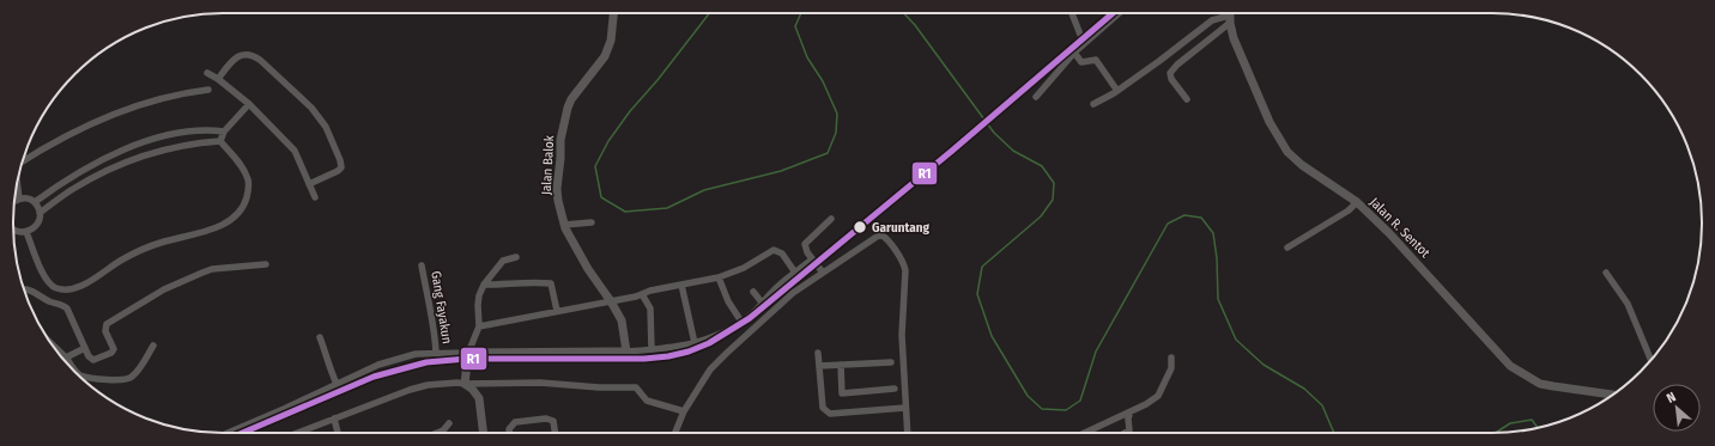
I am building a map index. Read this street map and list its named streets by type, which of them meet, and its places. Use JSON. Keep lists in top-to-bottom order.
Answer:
{
  "streets": {
    "street": ["Jalan Balok", "Jalan R. Sentot", "Gang Fayakun"]
  },
  "places": ["Garuntang"],
  "lines": ["transit line R1"],
  "north": "top left"
}
